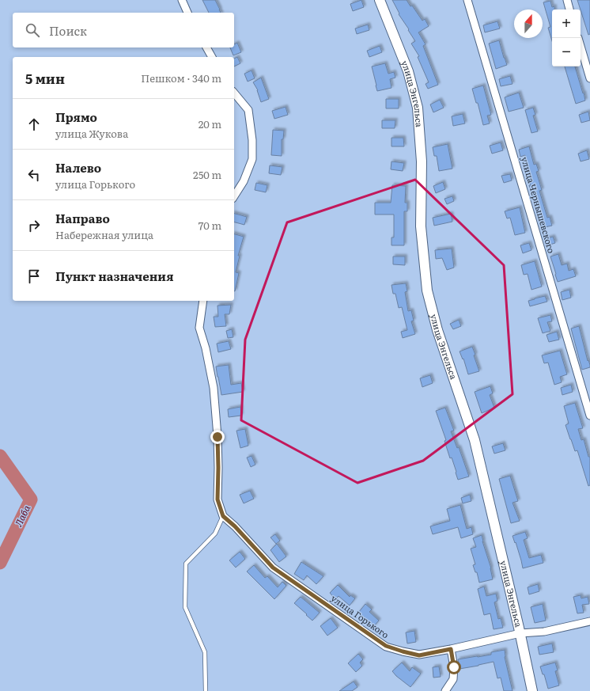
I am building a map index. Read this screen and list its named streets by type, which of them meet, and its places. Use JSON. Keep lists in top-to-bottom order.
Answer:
{
  "streets": {
    "street": ["улица Энгельса", "улица Чернышевского", "улица Горького"]
  },
  "crossings": [
    ["улица Энгельса", "улица Горького"]
  ],
  "water": ["Лаба"],
  "north": "top",
  "page": {
    "map_buttons": ["+", "−"],
    "search": "Поиск",
    "heading": ["5 мин", "Пешком · 340 m"],
    "list": [
      ["Прямо", "улица Жукова", "20 m"],
      ["Налево", "улица Горького", "250 m"],
      ["Направо", "Набережная улица", "70 m"],
      "Пункт назначения"
    ]
  }
}
